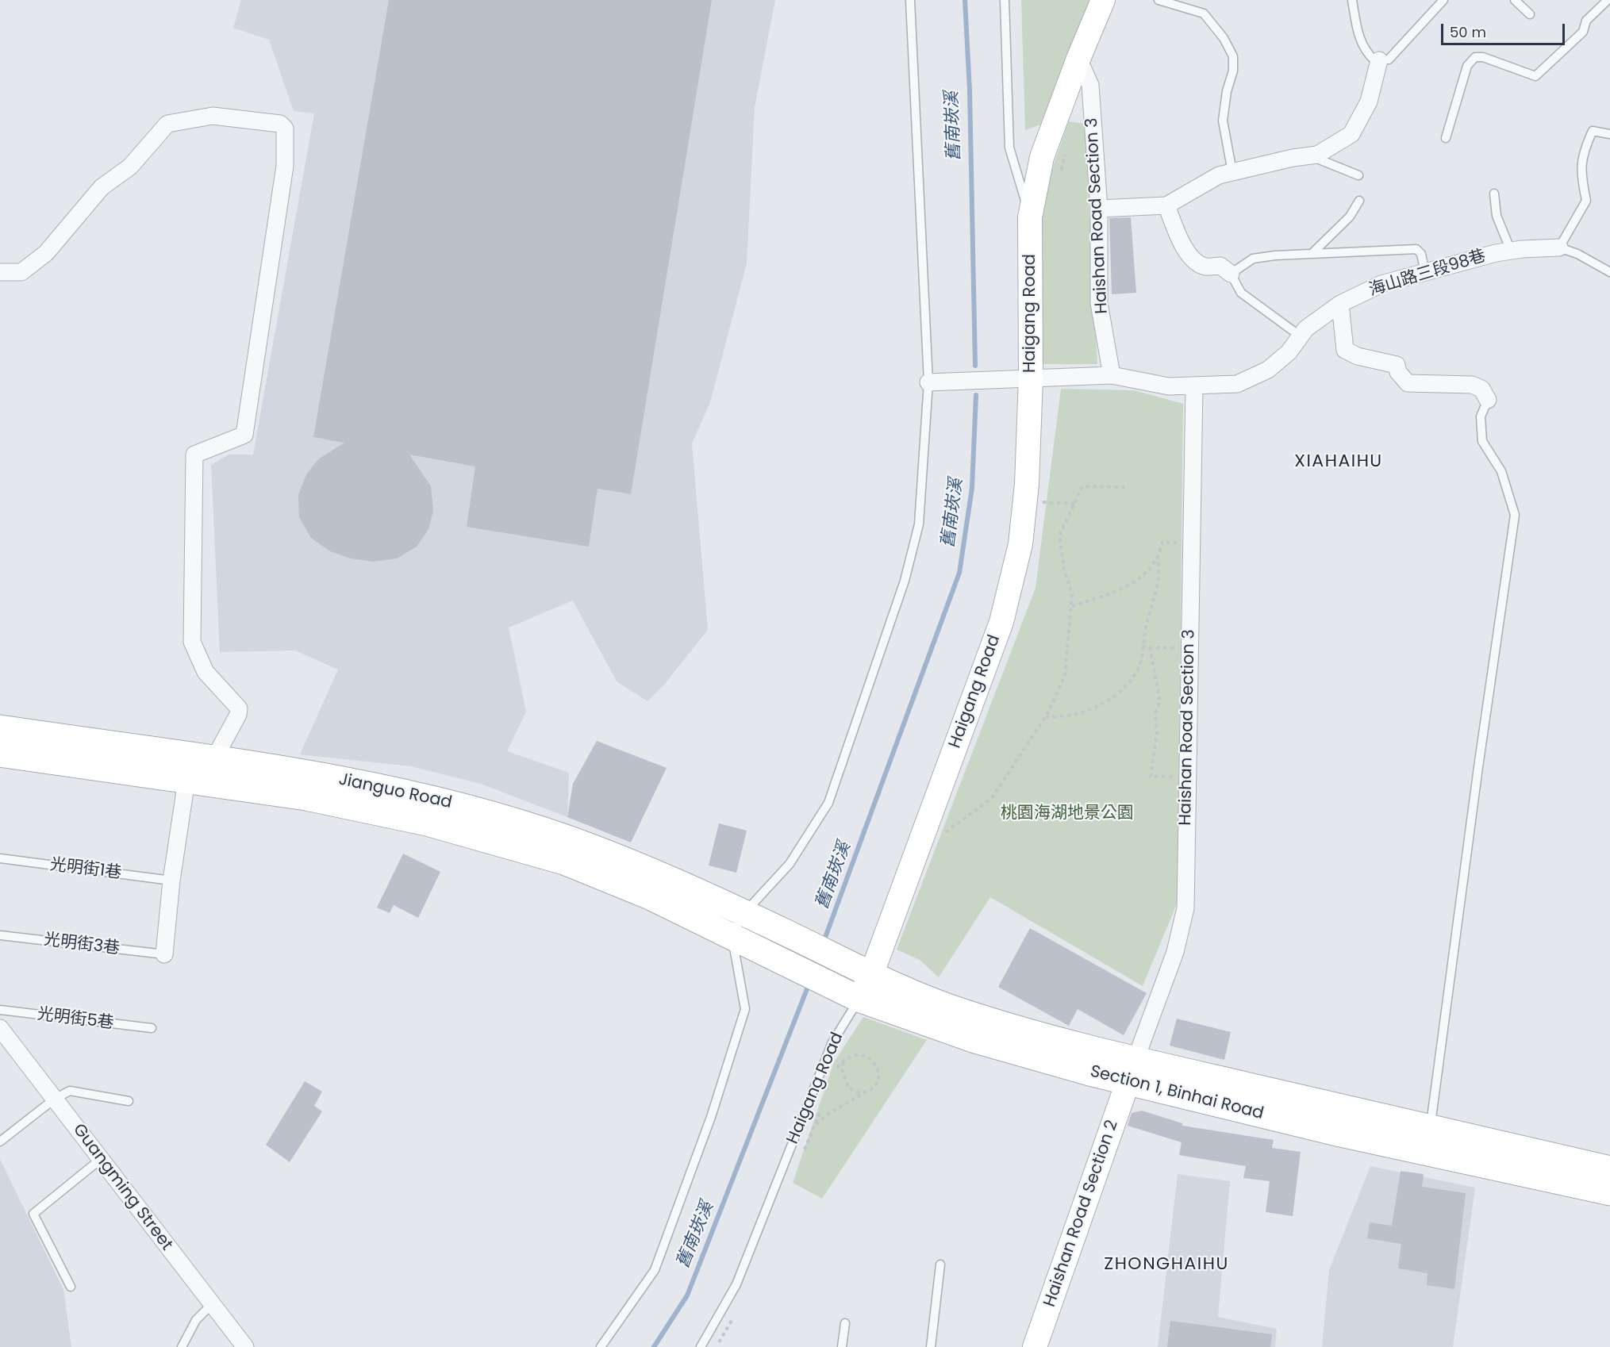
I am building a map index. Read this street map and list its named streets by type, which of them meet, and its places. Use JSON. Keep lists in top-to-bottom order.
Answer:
{
  "streets": {
    "main road": ["Jianguo Road", "Section 1, Binhai Road"],
    "street": [
      "Haishan Road Section 3",
      "海山路三段98巷",
      "Haigang Road",
      "Guangming Street",
      "Haishan Road Section 2"
    ],
    "lane": ["光明街1巷", "光明街3巷", "光明街5巷"]
  },
  "crossings": [
    ["Haishan Road Section 3", "海山路三段98巷"],
    ["Haishan Road Section 3", "Haigang Road"],
    ["Haishan Road Section 3", "Section 1, Binhai Road"],
    ["Haishan Road Section 3", "Haishan Road Section 2"],
    ["海山路三段98巷", "Haigang Road"],
    ["Haigang Road", "Section 1, Binhai Road"],
    ["Jianguo Road", "Section 1, Binhai Road"],
    ["Section 1, Binhai Road", "Haishan Road Section 2"]
  ],
  "districts": ["XIAHAIHU", "ZHONGHAIHU"],
  "water": ["舊南崁溪"],
  "parks": ["桃園海湖地景公園"],
  "scale_bar": "50 m"
}
